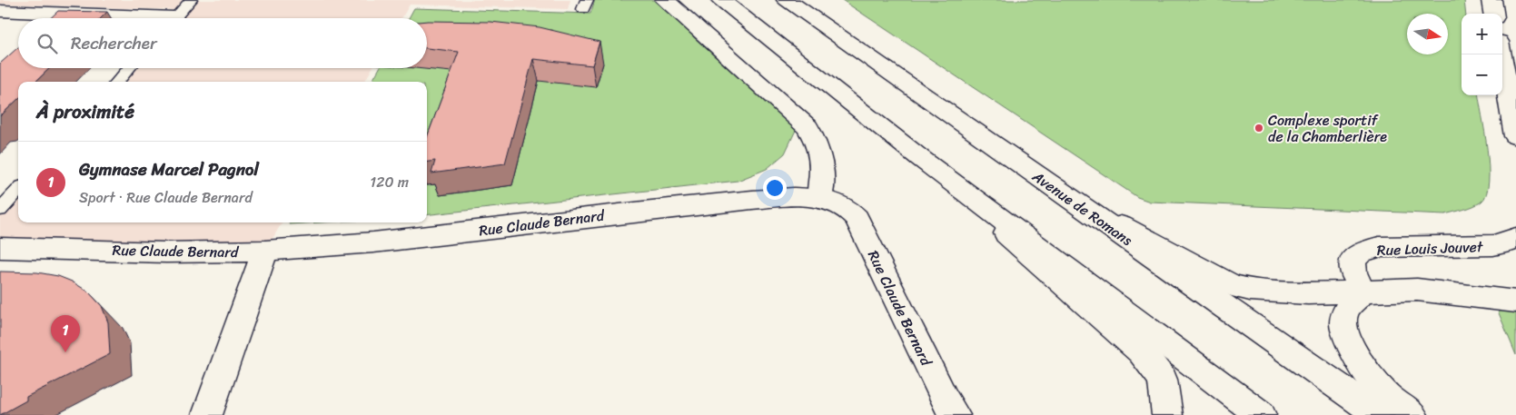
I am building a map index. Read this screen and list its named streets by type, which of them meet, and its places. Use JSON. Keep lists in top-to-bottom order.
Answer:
{
  "streets": {
    "street": ["Avenue de Romans", "Rue Claude Bernard", "Rue Louis Jouvet"]
  },
  "places": ["Complexe sportif de la Chamberlière"],
  "north": "right",
  "page": {
    "map_buttons": ["+", "−"],
    "search": "Rechercher",
    "heading": "À proximité",
    "list": [
      {
        "mark": "1",
        "name": "Gymnase Marcel Pagnol",
        "note": "Sport · Rue Claude Bernard",
        "value": "120 m"
      }
    ],
    "pins": "1"
  }
}
